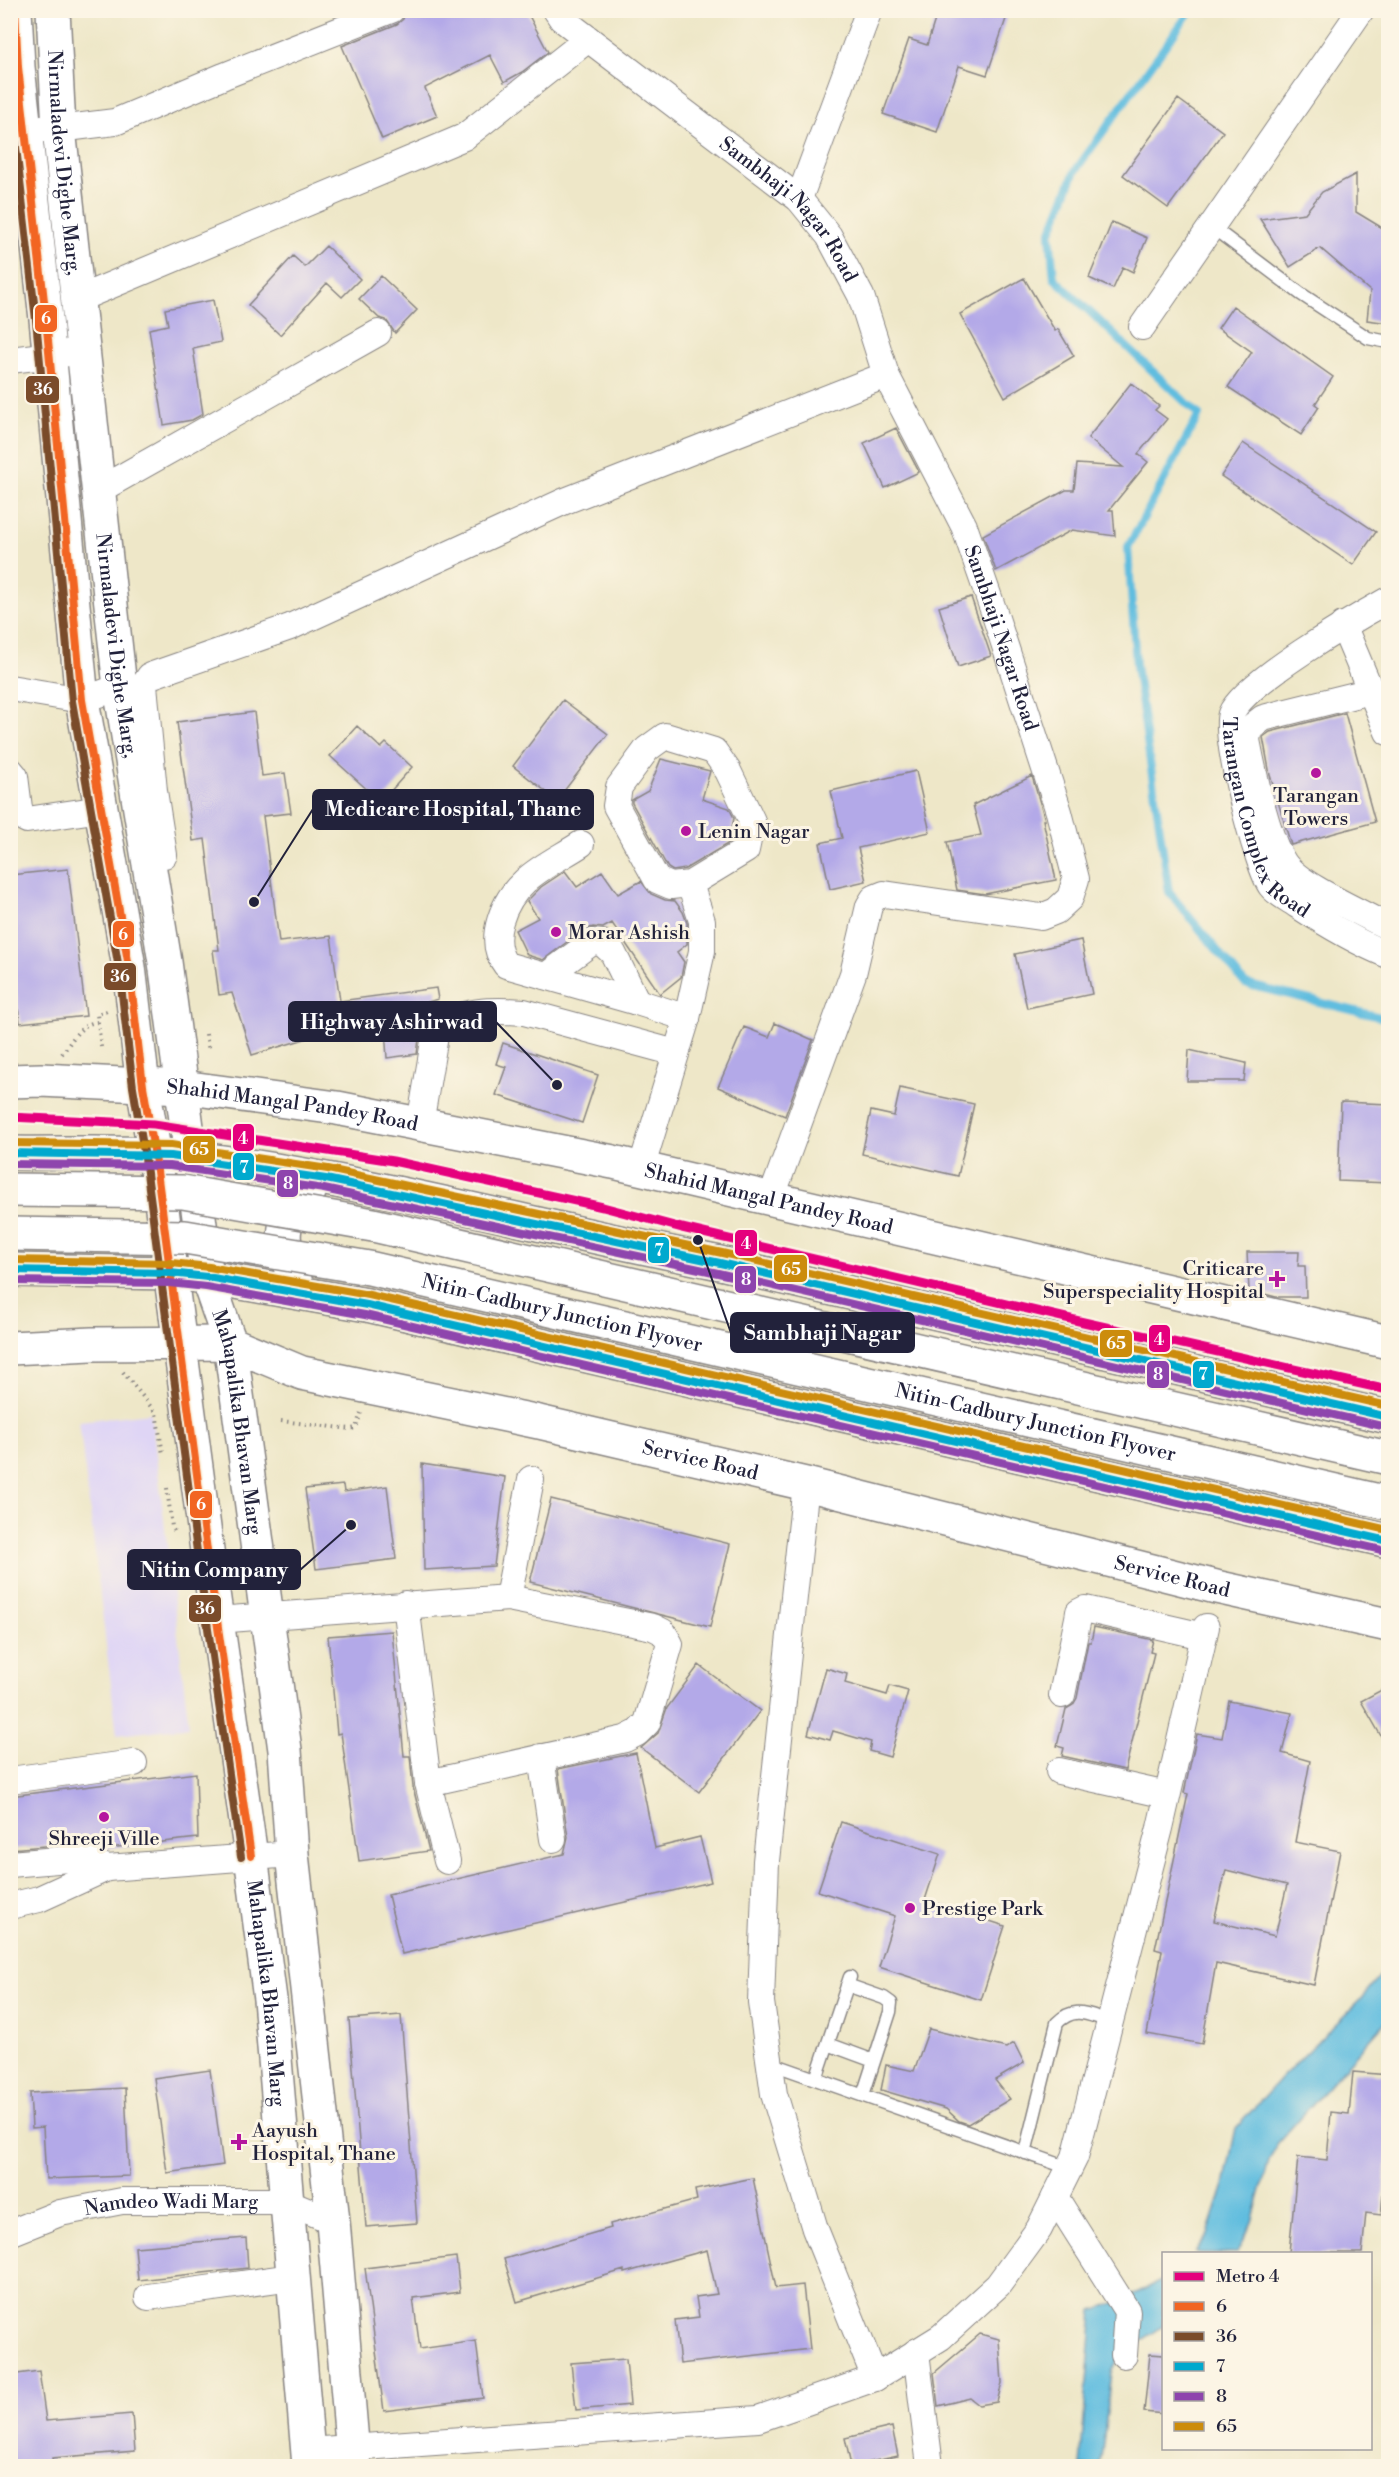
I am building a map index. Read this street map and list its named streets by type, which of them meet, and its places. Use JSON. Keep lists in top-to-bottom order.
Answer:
{
  "streets": {
    "main road": [
      "Nirmaladevi Dighe Marg,",
      "Shahid Mangal Pandey Road",
      "Nitin-Cadbury Junction Flyover",
      "Mahapalika Bhavan Marg",
      "Service Road"
    ],
    "street": ["Sambhaji Nagar Road", "Tarangan Complex Road", "Namdeo Wadi Marg"]
  },
  "crossings": [
    ["Nirmaladevi Dighe Marg,", "Shahid Mangal Pandey Road"],
    ["Nirmaladevi Dighe Marg,", "Mahapalika Bhavan Marg"],
    ["Sambhaji Nagar Road", "Shahid Mangal Pandey Road"],
    ["Mahapalika Bhavan Marg", "Service Road"],
    ["Mahapalika Bhavan Marg", "Namdeo Wadi Marg"]
  ],
  "places": {
    "other": [
      "Tarangan Towers",
      "Lenin Nagar",
      "Medicare Hospital, Thane",
      "Morar Ashish",
      "Highway Ashirwad",
      "Sambhaji Nagar",
      "Nitin Company",
      "Shreeji Ville",
      "Prestige Park"
    ],
    "health": ["Criticare Superspeciality Hospital", "Aayush Hospital, Thane"]
  },
  "lines": [
    "transit line 6",
    "transit line 36",
    "metro line 4",
    "transit line 65",
    "transit line 7",
    "transit line 8"
  ],
  "legend": [
    "Metro 4",
    "6",
    "36",
    "7",
    "8",
    "65"
  ]
}
